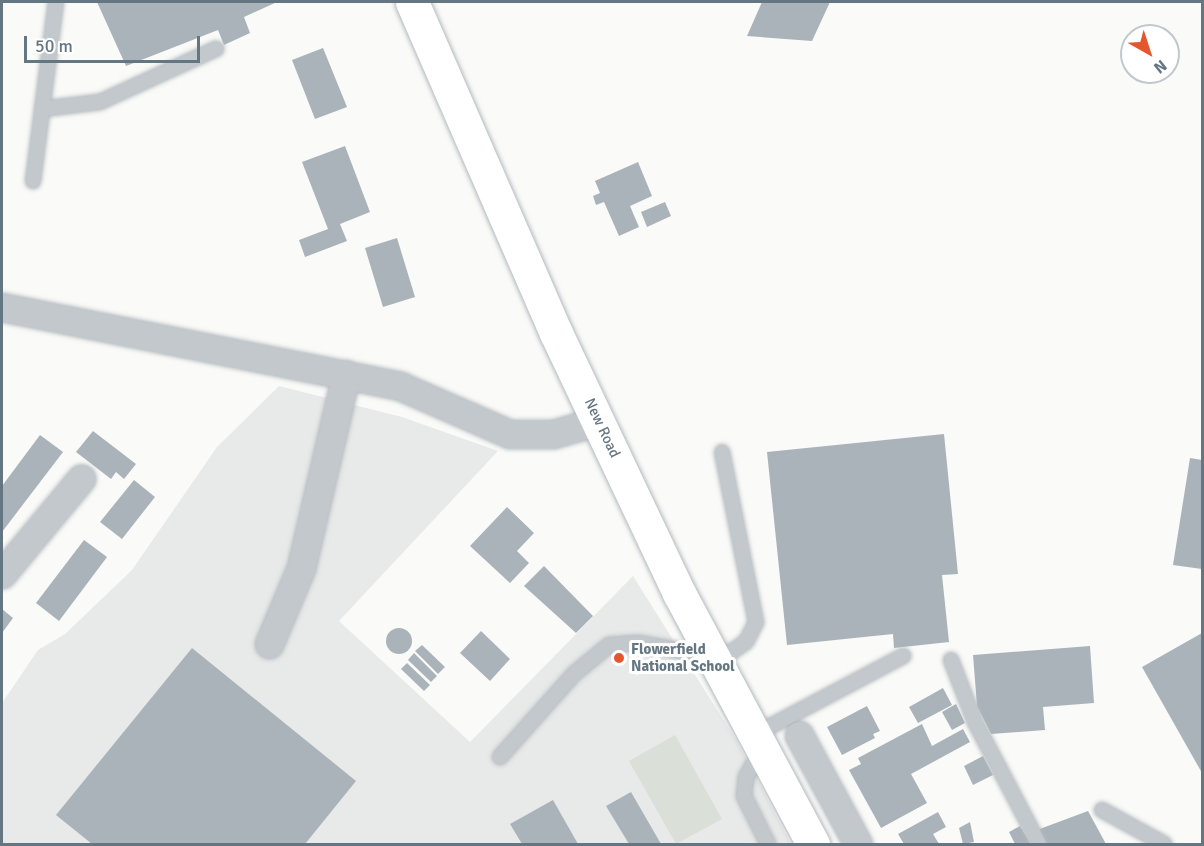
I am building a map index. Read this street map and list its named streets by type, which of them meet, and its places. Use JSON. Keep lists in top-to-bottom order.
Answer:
{
  "streets": {
    "main road": ["New Road"]
  },
  "places": ["Flowerfield National School"],
  "scale_bar": "50 m",
  "north": "bottom right"
}
